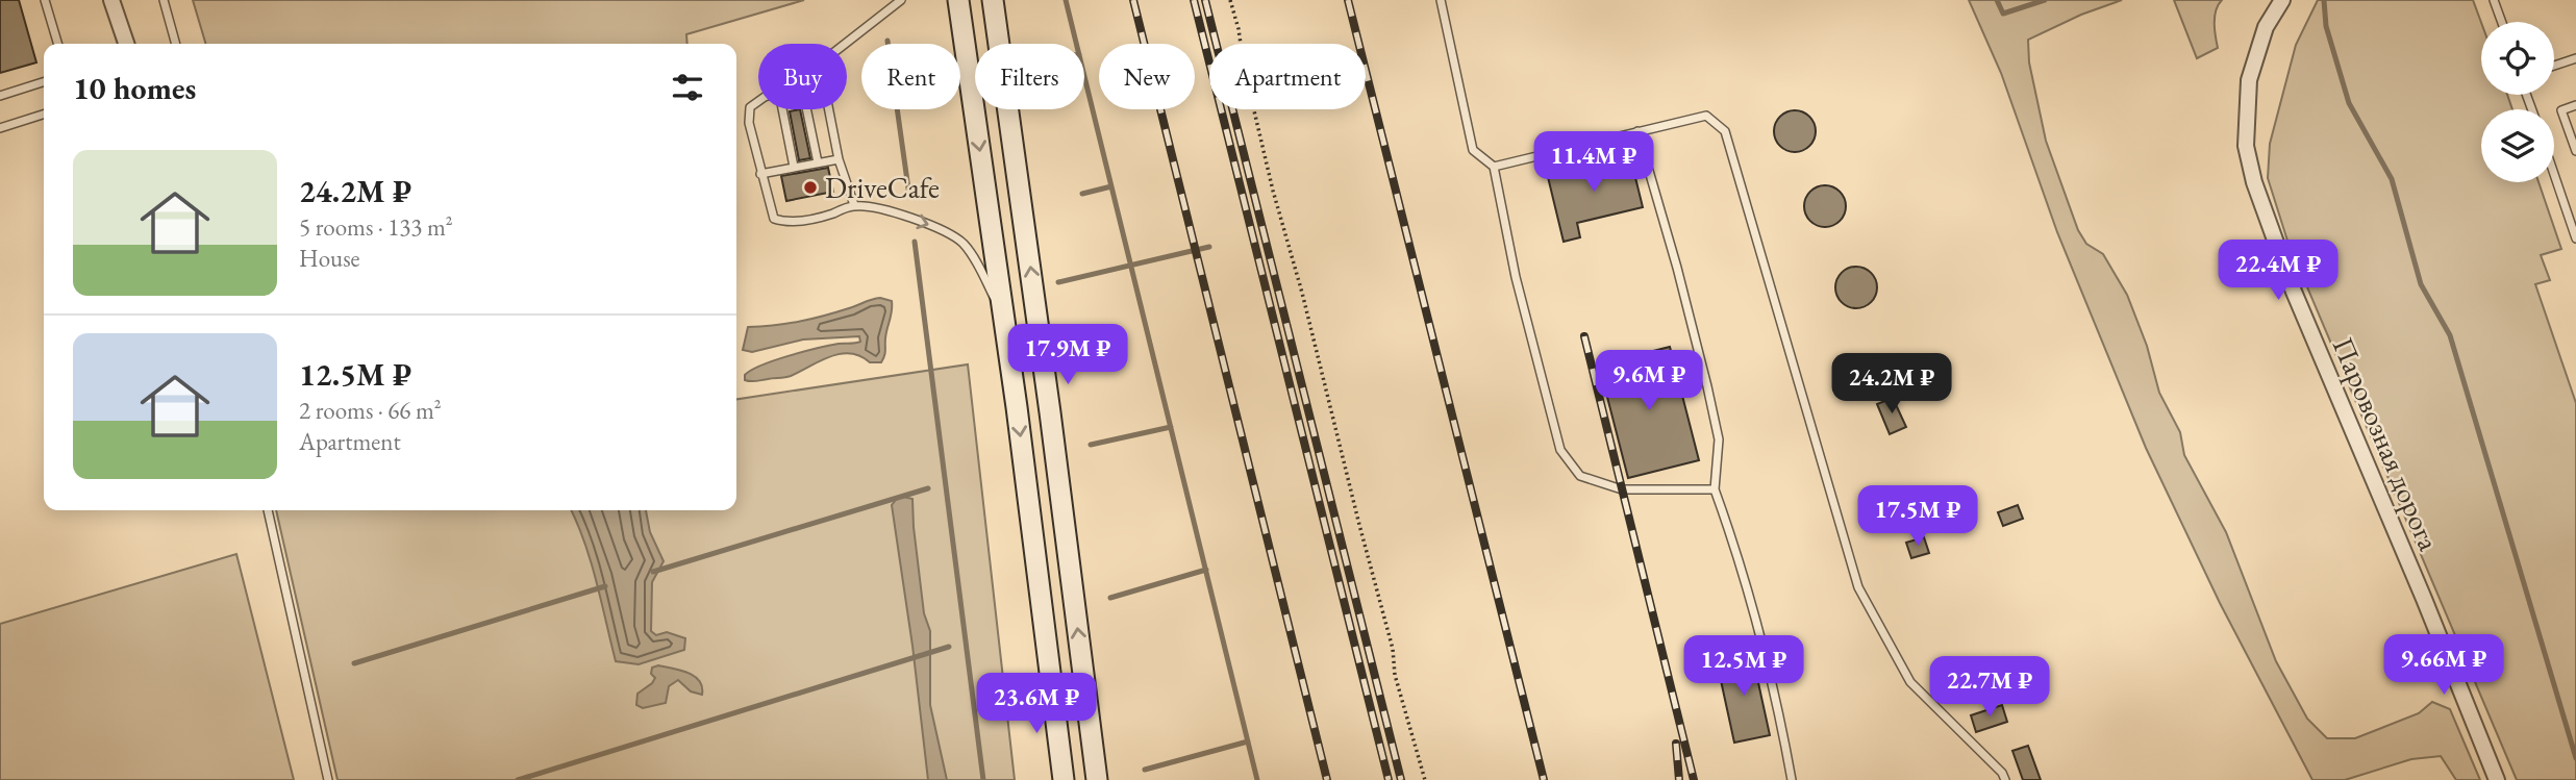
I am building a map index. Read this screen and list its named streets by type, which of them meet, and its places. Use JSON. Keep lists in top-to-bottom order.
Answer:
{
  "streets": {
    "street": ["Паровозная дорога"]
  },
  "places": ["DriveCafe"],
  "page": {
    "chip": [
      "Buy",
      "Rent",
      "Filters",
      "New",
      "Apartment"
    ],
    "heading": "10 homes",
    "price": [
      "11.4M ₽",
      "22.4M ₽",
      "17.9M ₽",
      "9.6M ₽",
      "24.2M ₽",
      "17.5M ₽",
      "9.66M ₽",
      "12.5M ₽",
      "22.7M ₽",
      "23.6M ₽"
    ],
    "list": [
      {
        "name": "24.2M ₽",
        "note": "5 rooms · 133 m² · House"
      },
      {
        "name": "12.5M ₽",
        "note": "2 rooms · 66 m² · Apartment"
      }
    ]
  }
}
